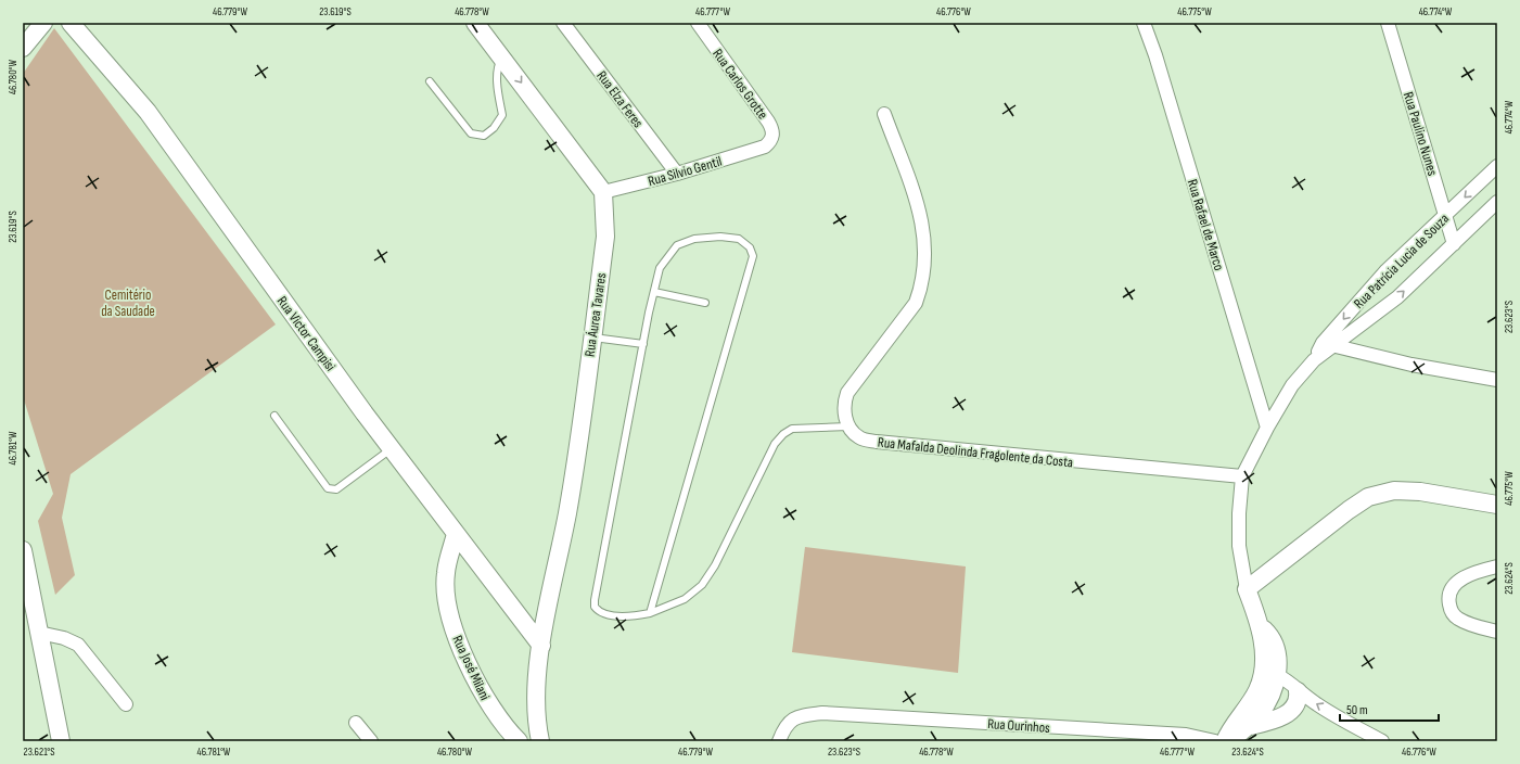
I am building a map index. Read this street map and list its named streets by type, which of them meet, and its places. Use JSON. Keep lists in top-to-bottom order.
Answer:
{
  "streets": {
    "street": [
      "Rua Carlos Grotte",
      "Rua Elza Feres",
      "Rua Paulino Nunes",
      "Rua Silvio Gentil",
      "Rua Rafael de Marco",
      "Rua Patrícia Lucia de Souza",
      "Rua Áurea Tavares",
      "Rua Victor Campisi",
      "Rua Mafalda Deolinda Fragolente da Costa",
      "Rua José Milani",
      "Rua Ourinhos"
    ]
  },
  "crossings": [
    ["Rua Carlos Grotte", "Rua Silvio Gentil"],
    ["Rua Elza Feres", "Rua Silvio Gentil"],
    ["Rua Paulino Nunes", "Rua Patrícia Lucia de Souza"],
    ["Rua Silvio Gentil", "Rua Áurea Tavares"],
    ["Rua Rafael de Marco", "Rua Patrícia Lucia de Souza"],
    ["Rua Patrícia Lucia de Souza", "Rua Mafalda Deolinda Fragolente da Costa"],
    ["Rua Áurea Tavares", "Rua Victor Campisi"],
    ["Rua Victor Campisi", "Rua José Milani"]
  ],
  "parks": ["Cemitério da Saudade"],
  "scale_bar": "50 m",
  "coordinates": [
    "46.779°W",
    "23.619°S",
    "46.778°W",
    "46.777°W",
    "46.776°W",
    "46.775°W",
    "46.774°W",
    "46.780°W",
    "23.623°S",
    "46.781°W",
    "23.624°S",
    "23.621°S"
  ]
}
